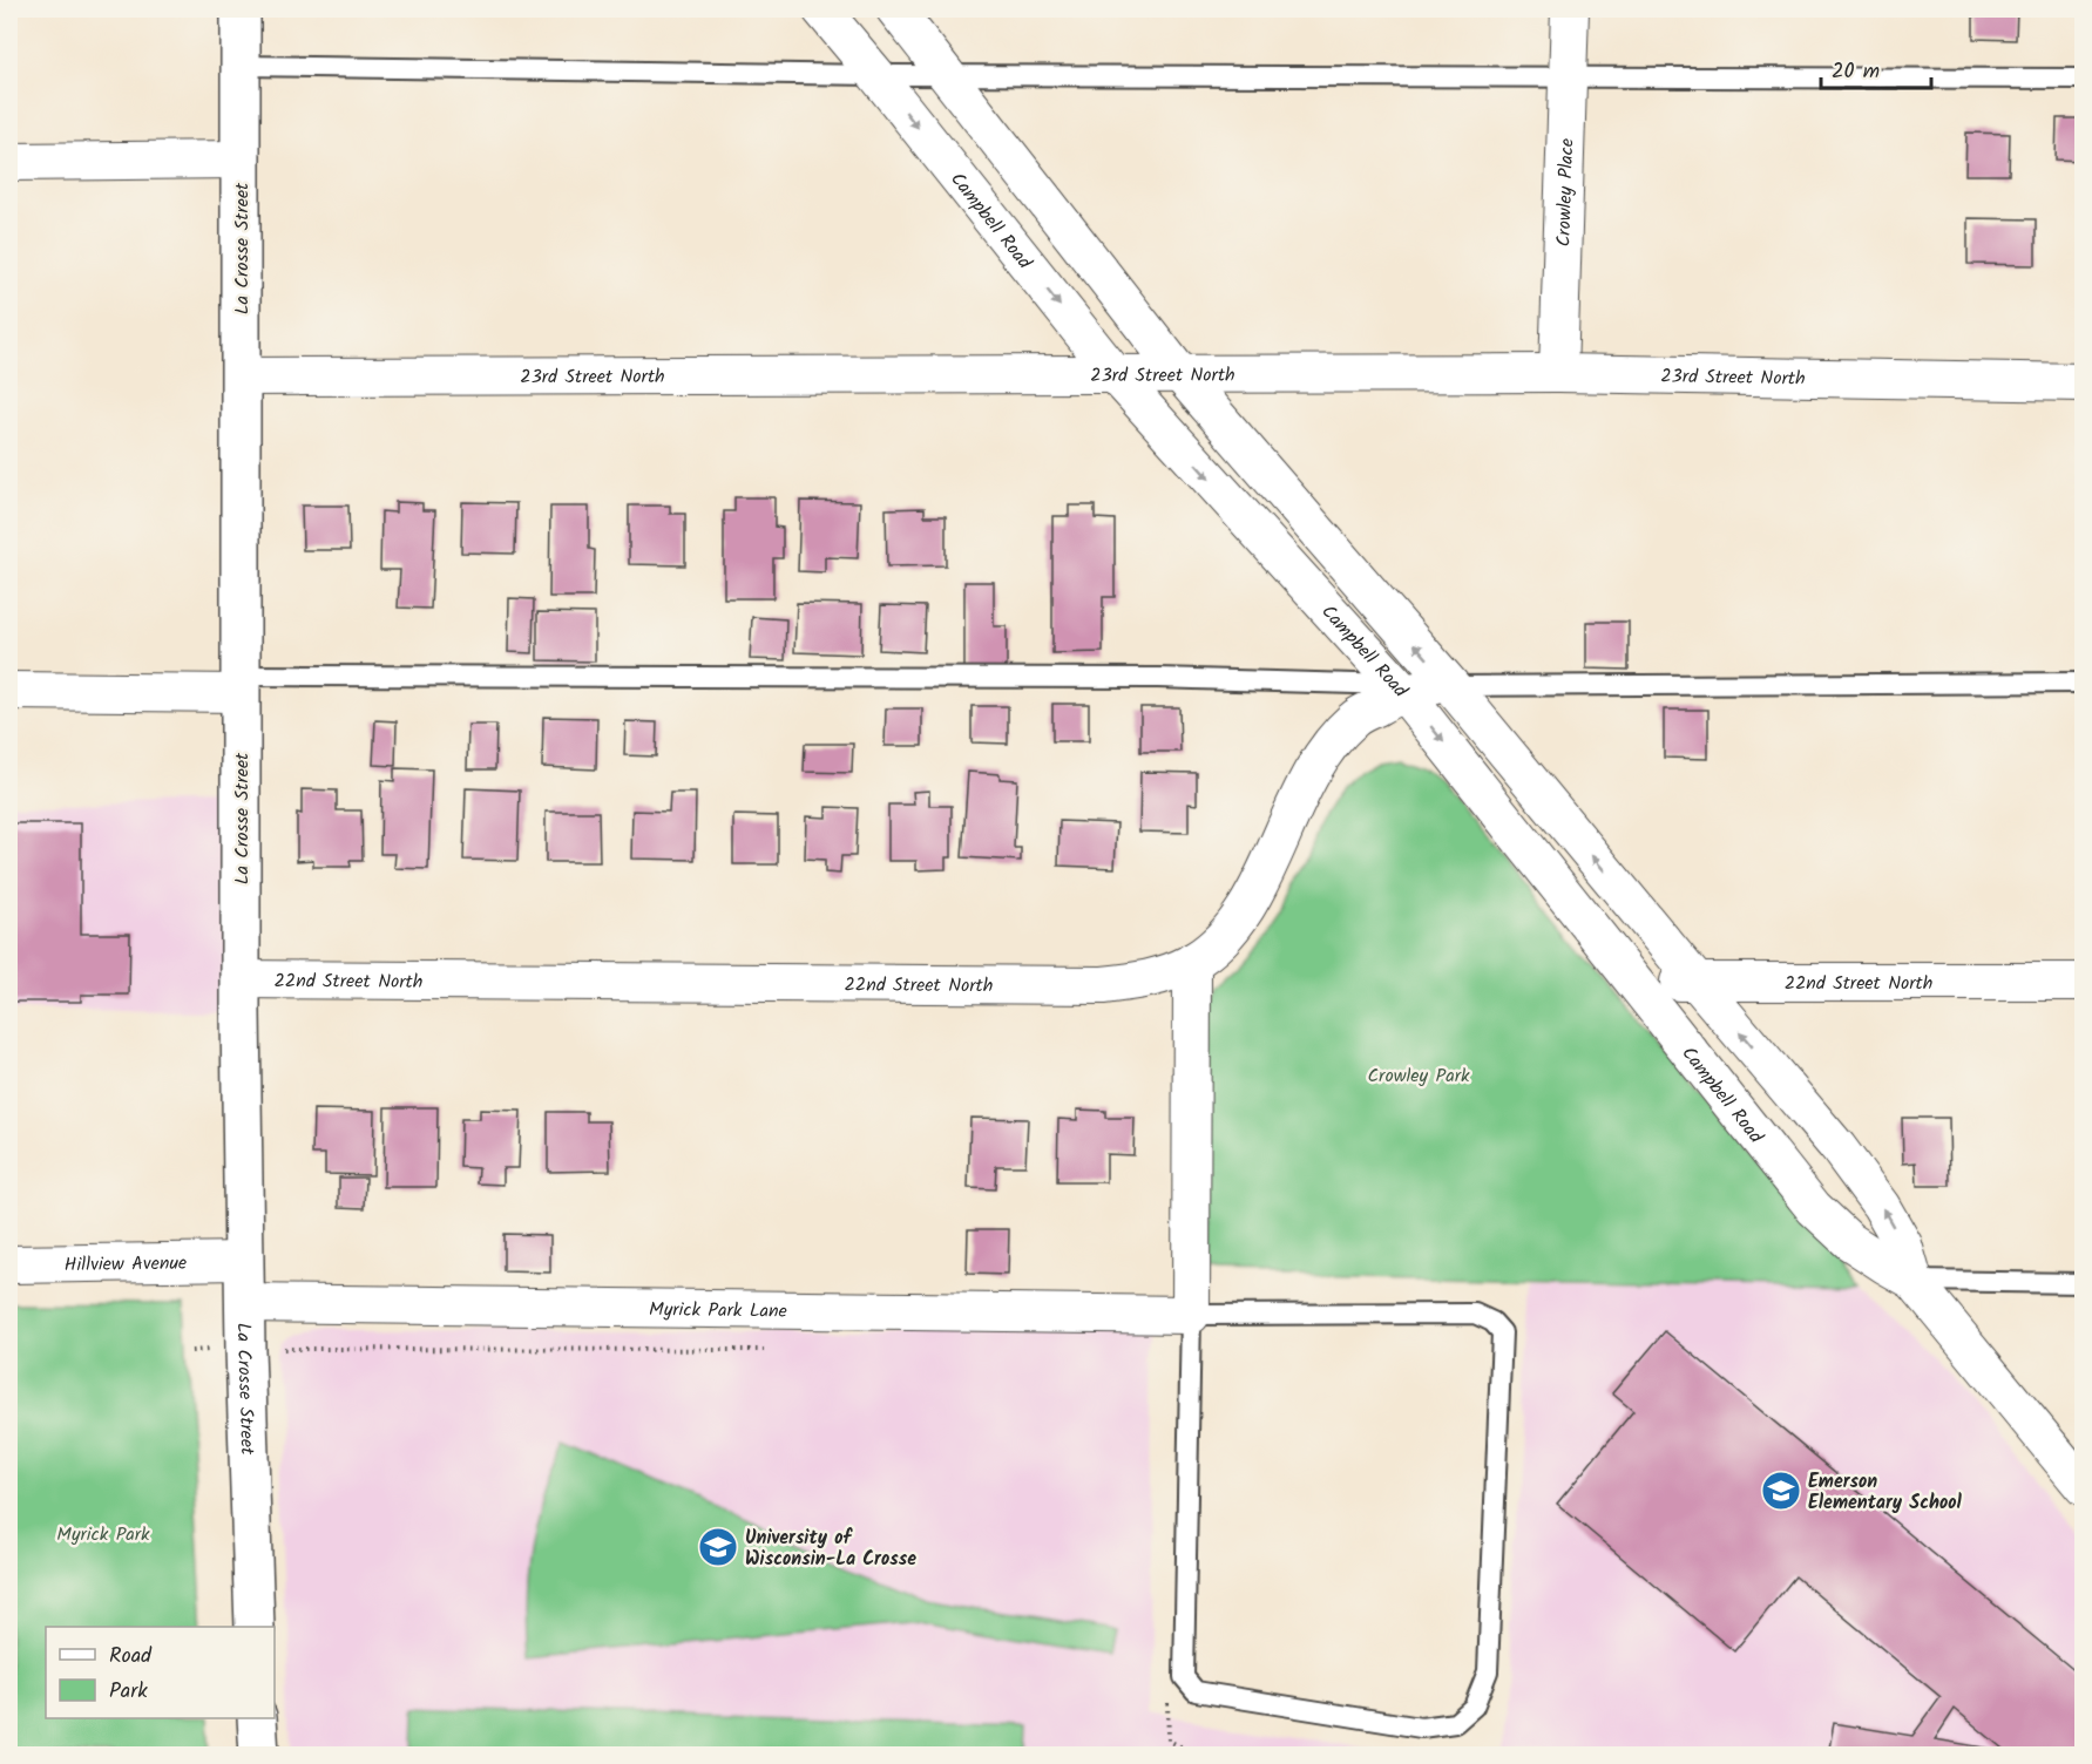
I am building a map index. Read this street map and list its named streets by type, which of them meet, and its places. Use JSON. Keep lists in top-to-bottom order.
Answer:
{
  "streets": {
    "main road": ["La Crosse Street"],
    "street": [
      "Crowley Place",
      "Campbell Road",
      "23rd Street North",
      "22nd Street North",
      "Hillview Avenue",
      "Myrick Park Lane"
    ]
  },
  "crossings": [
    ["Crowley Place", "23rd Street North"],
    ["Campbell Road", "23rd Street North"],
    ["Campbell Road", "22nd Street North"],
    ["La Crosse Street", "23rd Street North"],
    ["La Crosse Street", "22nd Street North"],
    ["La Crosse Street", "Hillview Avenue"],
    ["La Crosse Street", "Myrick Park Lane"]
  ],
  "parks": ["Crowley Park", "Myrick Park"],
  "places": {
    "school or university": ["Emerson Elementary School", "University of Wisconsin-La Crosse"]
  },
  "legend": ["Road", "Park"],
  "scale_bar": "20 m"
}
